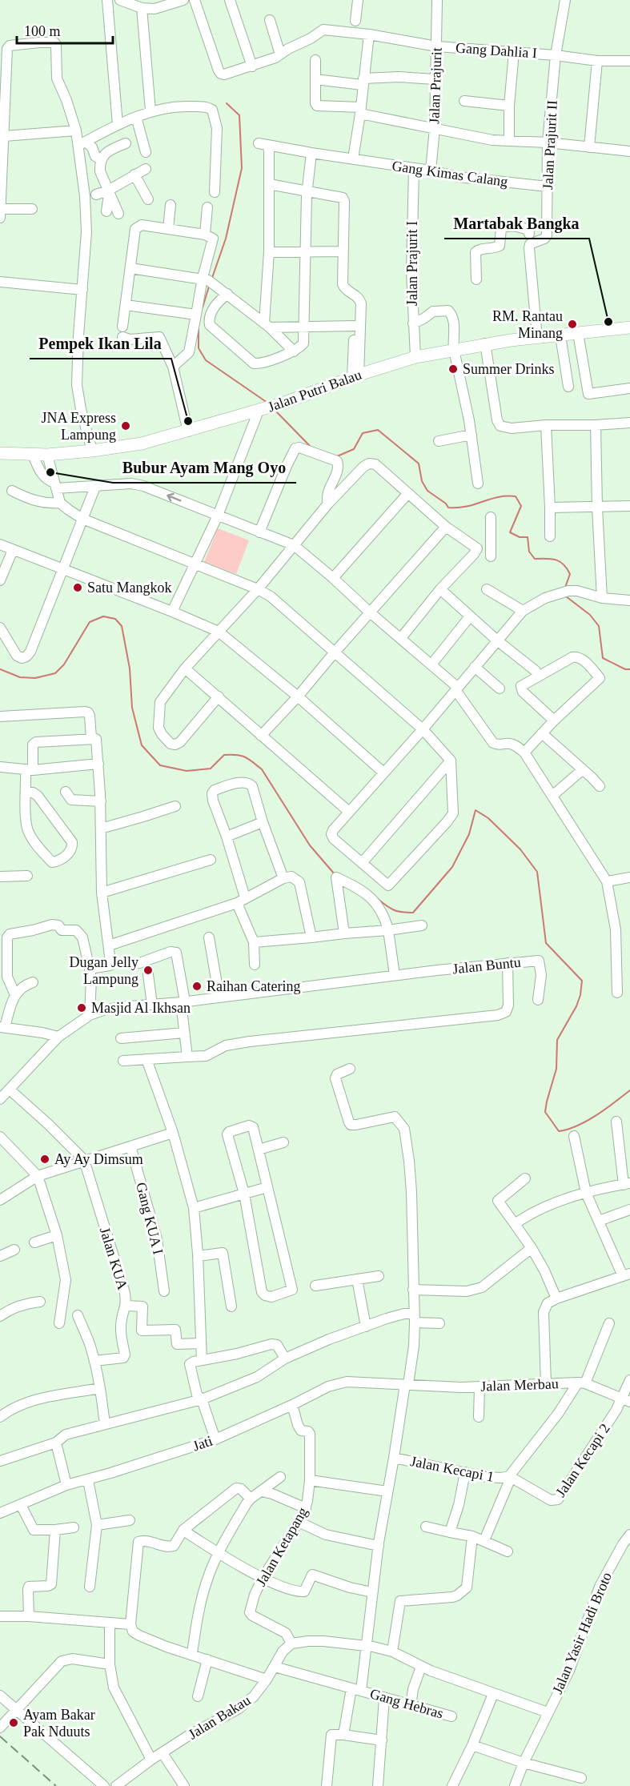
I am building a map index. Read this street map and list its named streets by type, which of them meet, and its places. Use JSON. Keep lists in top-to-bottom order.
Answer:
{
  "streets": {
    "main road": ["Jalan Putri Balau"],
    "street": [
      "Gang Dahlia I",
      "Jalan Prajurit",
      "Jalan Prajurit II",
      "Gang Kimas Calang",
      "Jalan Prajurit I",
      "Jalan Buntu",
      "Gang KUA I",
      "Jalan KUA",
      "Jalan Merbau",
      "Jati",
      "Jalan Kecapi 2",
      "Jalan Kecapi 1",
      "Jalan Ketapang",
      "Jalan Yasir Hadi Broto",
      "Gang Hebras",
      "Jalan Bakau"
    ]
  },
  "crossings": [
    ["Gang Dahlia I", "Jalan Prajurit"],
    ["Gang Dahlia I", "Jalan Prajurit II"],
    ["Jalan Prajurit", "Gang Kimas Calang"],
    ["Jalan Prajurit II", "Gang Kimas Calang"],
    ["Gang Kimas Calang", "Jalan Prajurit I"],
    ["Jalan Prajurit I", "Jalan Putri Balau"],
    ["Jalan Merbau", "Jati"],
    ["Jalan Merbau", "Jalan Kecapi 2"],
    ["Jalan Merbau", "Jalan Kecapi 1"],
    ["Jati", "Jalan Ketapang"],
    ["Jalan Kecapi 2", "Jalan Kecapi 1"],
    ["Jalan Ketapang", "Jalan Bakau"],
    ["Gang Hebras", "Jalan Bakau"]
  ],
  "places": [
    "Martabak Bangka",
    "RM. Rantau Minang",
    "Summer Drinks",
    "Pempek Ikan Lila",
    "JNA Express Lampung",
    "Bubur Ayam Mang Oyo",
    "Satu Mangkok",
    "Dugan Jelly Lampung",
    "Raihan Catering",
    "Masjid Al Ikhsan",
    "Ay Ay Dimsum",
    "Ayam Bakar Pak Nduuts"
  ],
  "scale_bar": "100 m"
}
